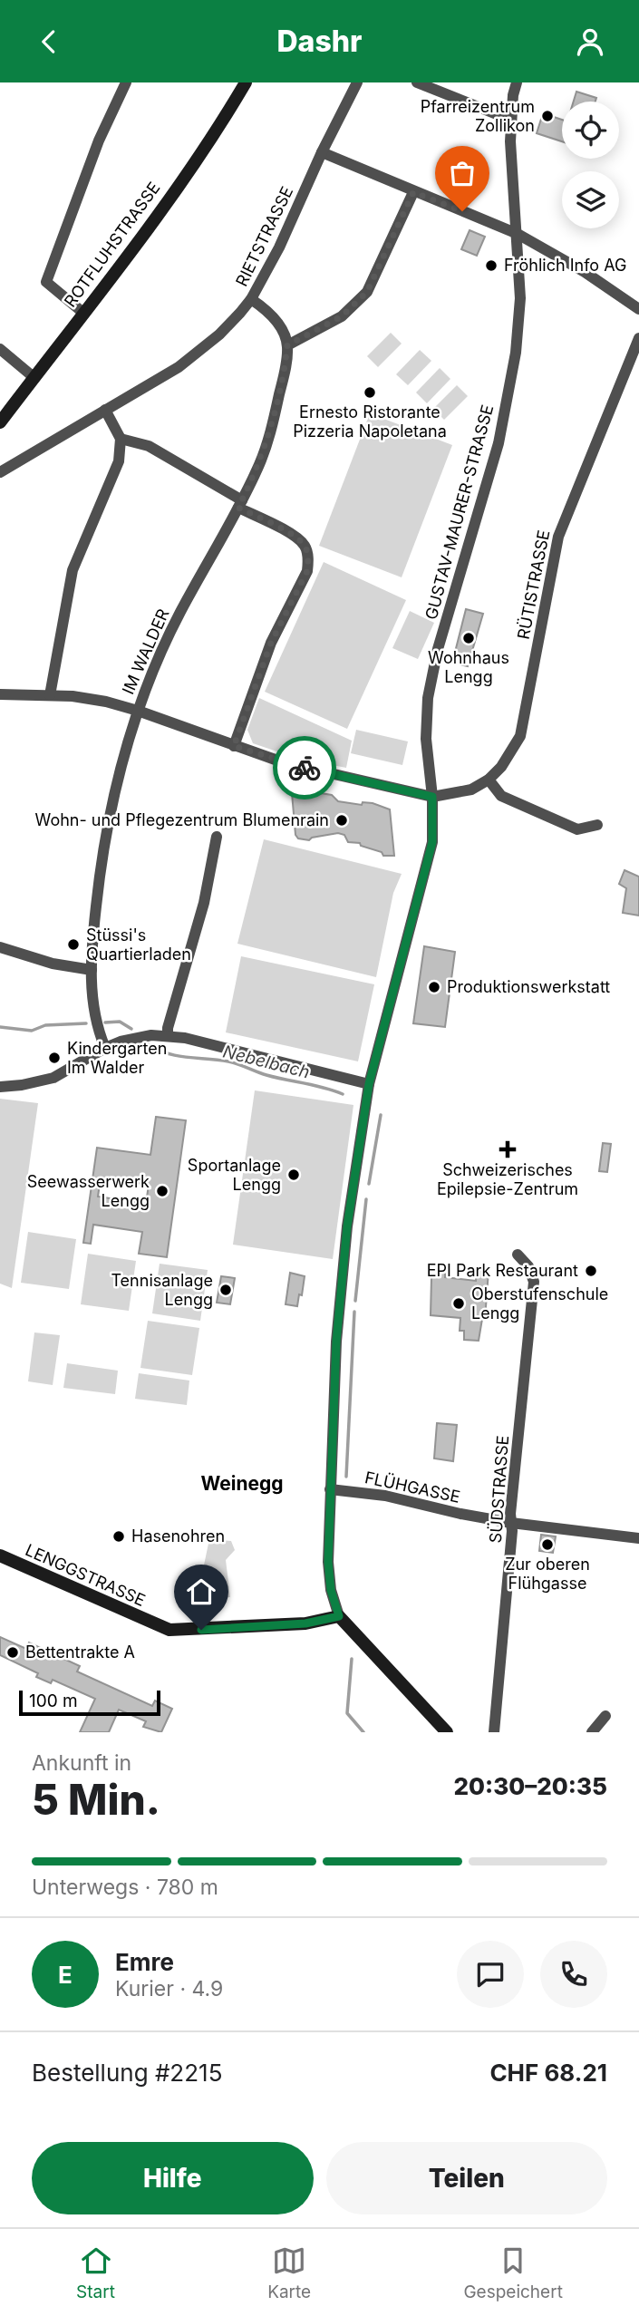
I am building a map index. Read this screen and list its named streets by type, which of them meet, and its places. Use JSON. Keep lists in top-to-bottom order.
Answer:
{
  "streets": {
    "street": [
      "RIETSTRASSE",
      "ROTFLUHSTRASSE",
      "GUSTAV-MAURER-STRASSE",
      "RÜTISTRASSE",
      "IM WALDER",
      "FLÜHGASSE",
      "SÜDSTRASSE",
      "LENGGSTRASSE"
    ]
  },
  "crossings": [
    ["GUSTAV-MAURER-STRASSE", "RÜTISTRASSE"],
    ["GUSTAV-MAURER-STRASSE", "FLÜHGASSE"],
    ["GUSTAV-MAURER-STRASSE", "LENGGSTRASSE"],
    ["FLÜHGASSE", "SÜDSTRASSE"]
  ],
  "districts": ["Weinegg"],
  "water": ["Nebelbach"],
  "places": {
    "other": [
      "Pfarreizentrum Zollikon",
      "Fröhlich Info AG",
      "Ernesto Ristorante Pizzeria Napoletana",
      "Wohnhaus Lengg",
      "Wohn- und Pflegezentrum Blumenrain",
      "Stüssi's Quartierladen",
      "Produktionswerkstatt",
      "Kindergarten Im Walder",
      "Sportanlage Lengg",
      "Seewasserwerk Lengg",
      "EPI Park Restaurant",
      "Tennisanlage Lengg",
      "Oberstufenschule Lengg",
      "Hasenohren",
      "Zur oberen Flühgasse",
      "Bettentrakte A"
    ],
    "health": ["Schweizerisches Epilepsie-Zentrum"]
  },
  "scale_bar": "100 m",
  "page": {
    "header": "Dashr",
    "scale": "100 m",
    "heading": ["5 Min.", "Ankunft in", "20:30–20:35"],
    "panel": [
      "Emre",
      "Kurier · 4.9",
      "Bestellung #2215",
      "CHF 68.21"
    ],
    "bar": "Unterwegs · 780 m",
    "round": "E",
    "buttons": ["Hilfe", "Teilen"],
    "tabs": ["Start", "Karte", "Gespeichert"]
  }
}
